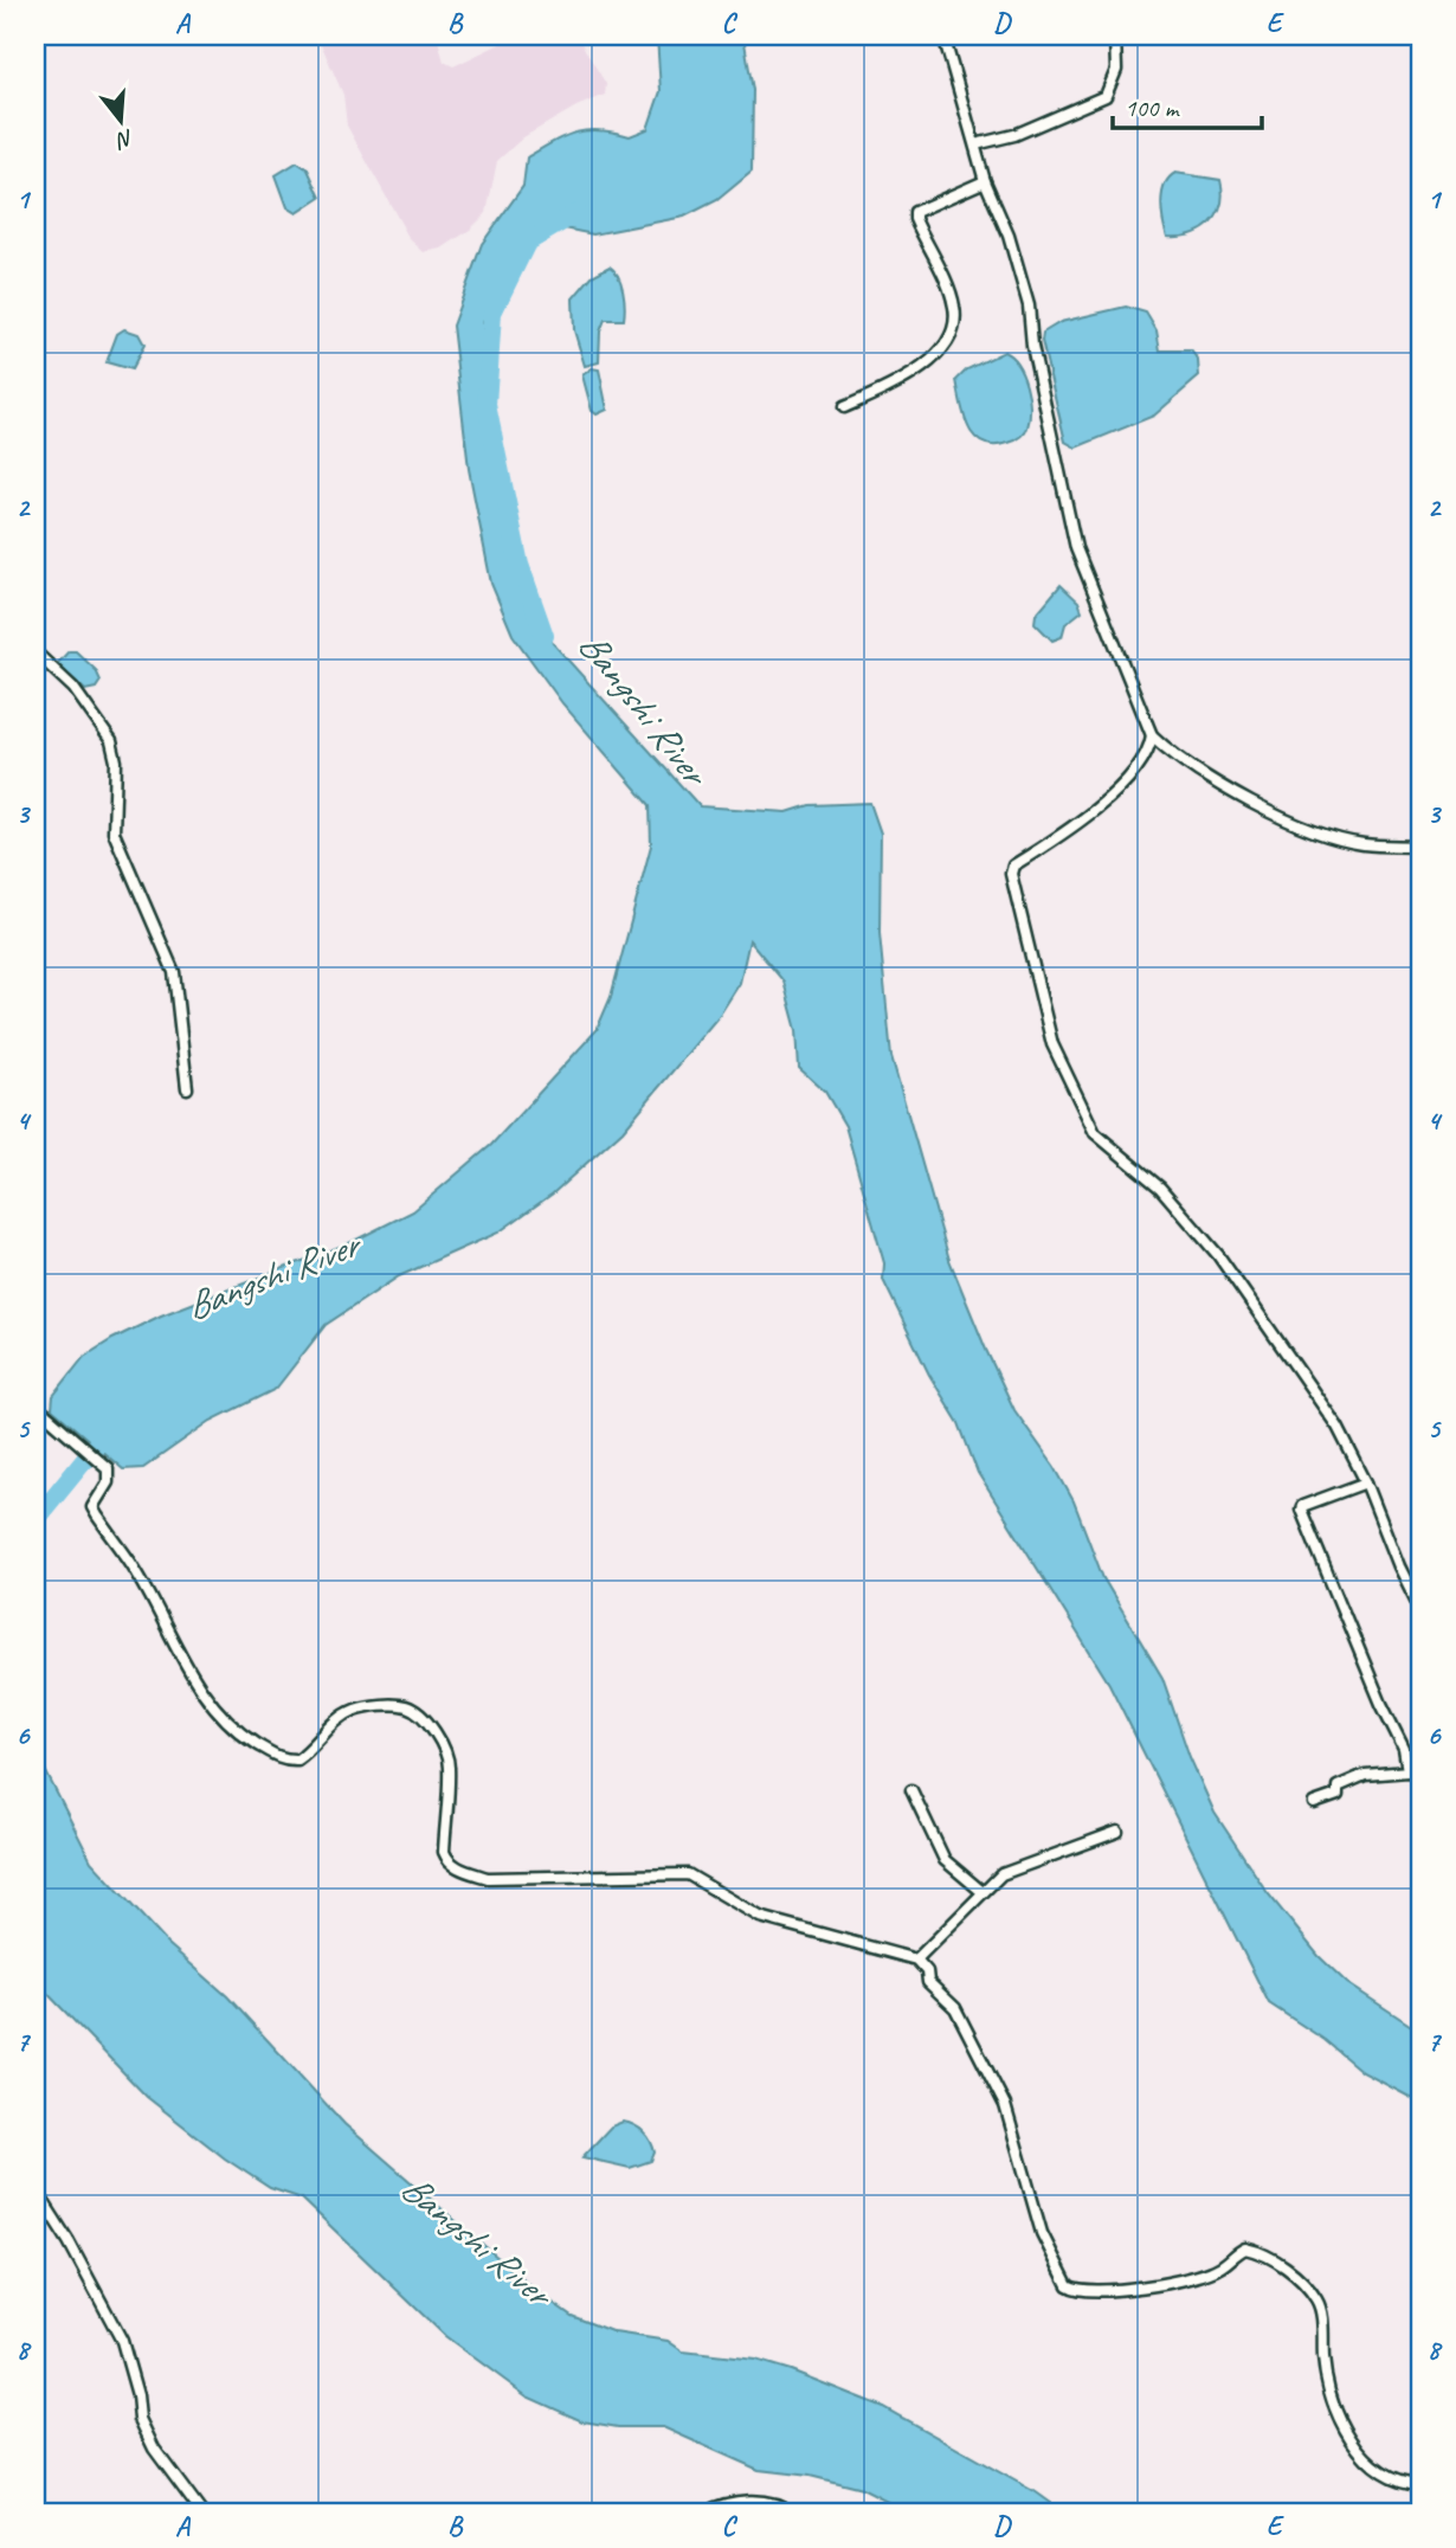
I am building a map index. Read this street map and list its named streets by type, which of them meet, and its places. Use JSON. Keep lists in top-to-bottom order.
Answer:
{
  "water": ["Bangshi River"],
  "scale_bar": "100 m",
  "north": "bottom",
  "grid": {
    "columns": [
      "A",
      "B",
      "C",
      "D",
      "E"
    ],
    "rows": [
      "1",
      "2",
      "3",
      "4",
      "5",
      "6",
      "7",
      "8"
    ]
  }
}
